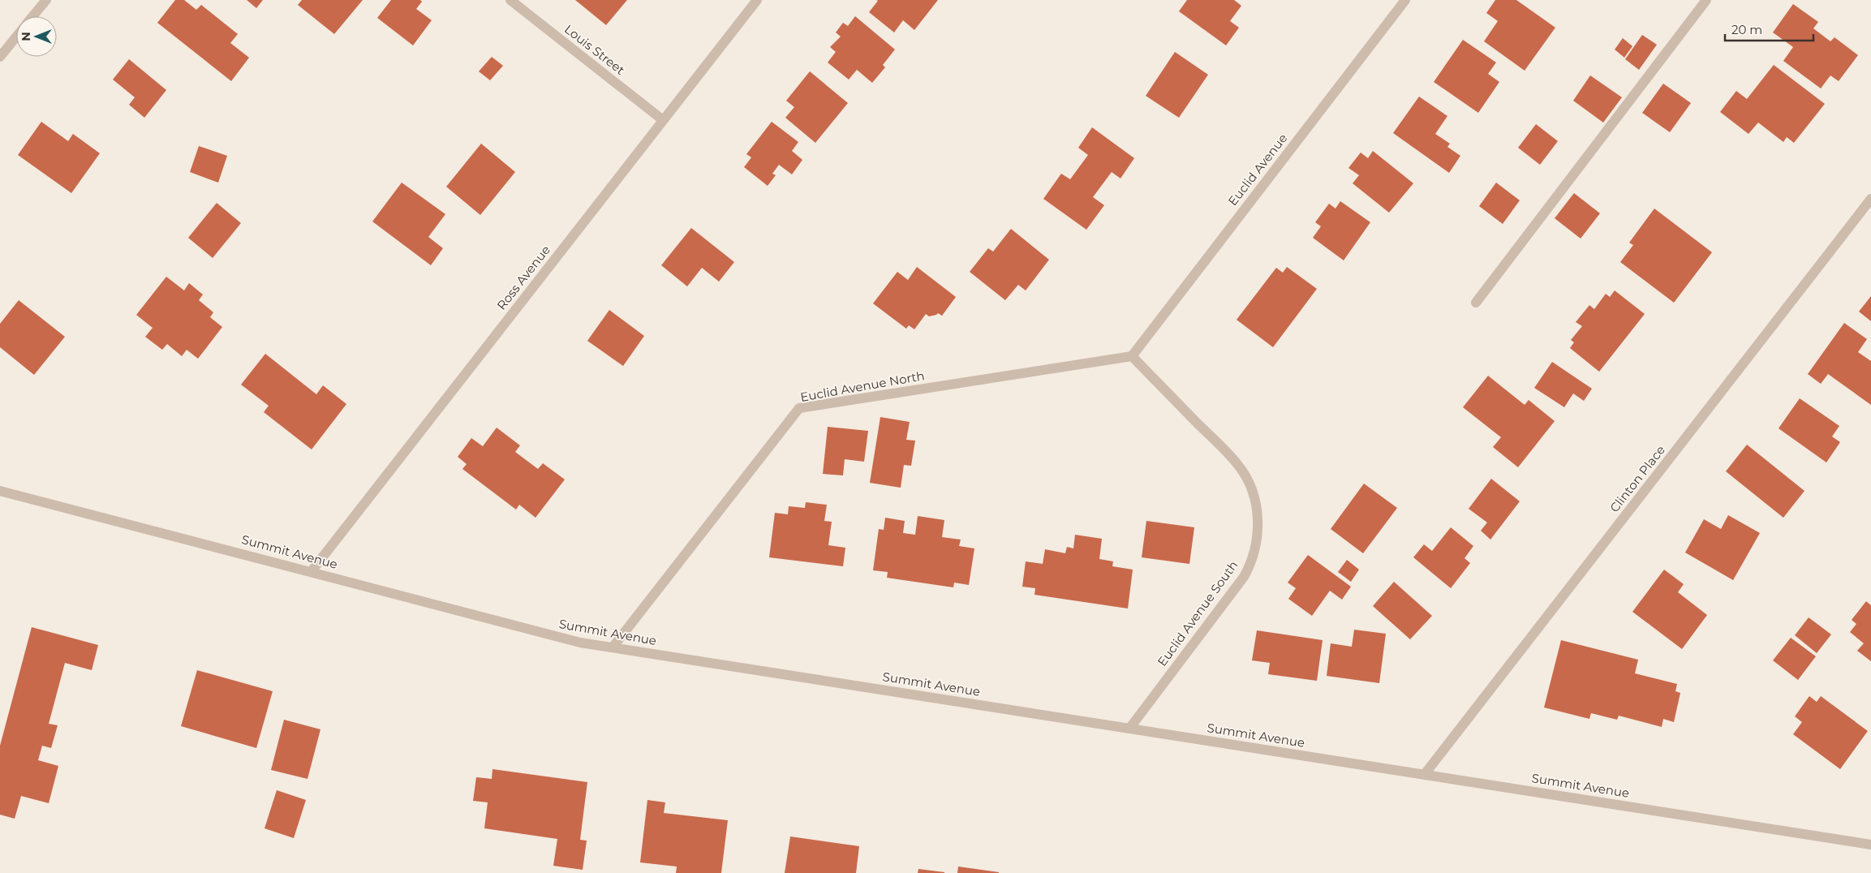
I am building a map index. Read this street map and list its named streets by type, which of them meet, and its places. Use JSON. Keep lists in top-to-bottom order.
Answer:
{
  "streets": {
    "street": [
      "Louis Street",
      "Euclid Avenue",
      "Ross Avenue",
      "Euclid Avenue North",
      "Clinton Place",
      "Summit Avenue",
      "Euclid Avenue South"
    ]
  },
  "crossings": [
    ["Louis Street", "Ross Avenue"],
    ["Euclid Avenue", "Euclid Avenue North"],
    ["Euclid Avenue", "Euclid Avenue South"],
    ["Ross Avenue", "Summit Avenue"],
    ["Euclid Avenue North", "Summit Avenue"],
    ["Euclid Avenue North", "Euclid Avenue South"],
    ["Clinton Place", "Summit Avenue"],
    ["Summit Avenue", "Euclid Avenue South"]
  ],
  "scale_bar": "20 m",
  "north": "left"
}
